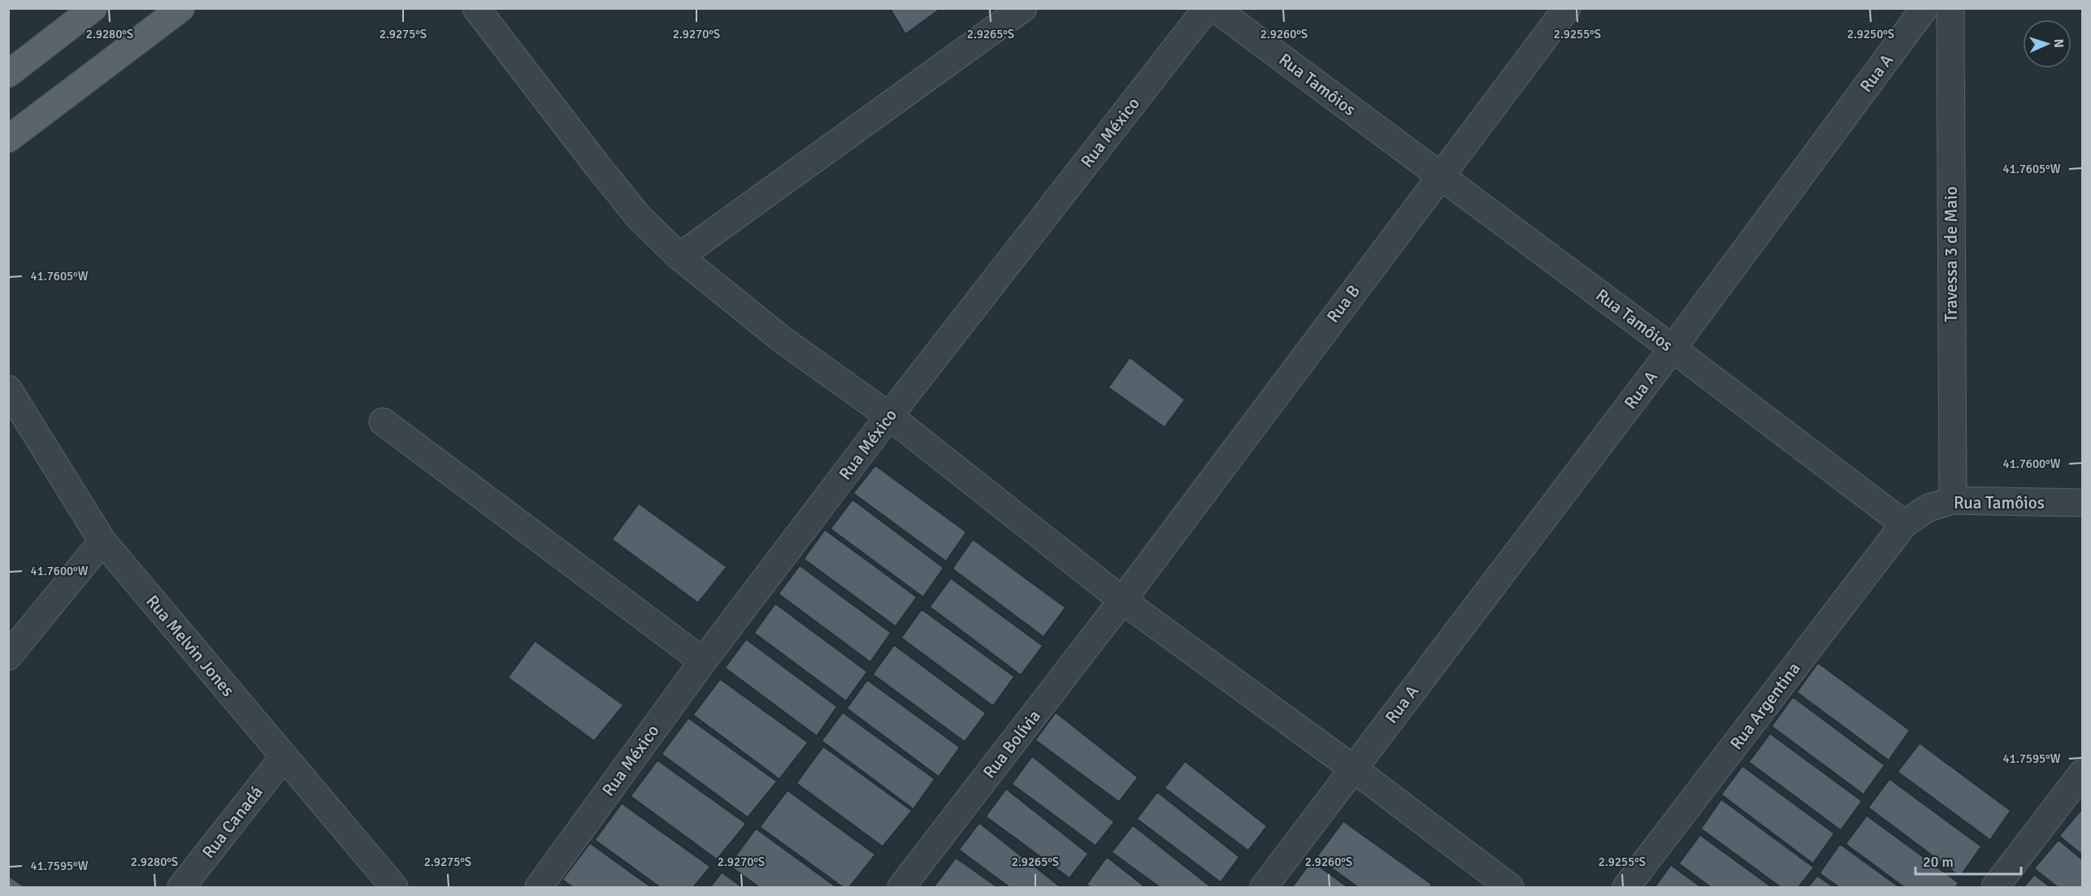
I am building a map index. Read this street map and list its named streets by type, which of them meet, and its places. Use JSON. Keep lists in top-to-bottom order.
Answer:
{
  "streets": {
    "street": [
      "Rua A",
      "Rua Tamôios",
      "Rua México",
      "Travessa 3 de Maio",
      "Rua B",
      "Rua Melvin Jones",
      "Rua Argentina",
      "Rua Bolívia",
      "Rua Canadá"
    ]
  },
  "crossings": [
    ["Rua A", "Rua Tamôios"],
    ["Rua Tamôios", "Travessa 3 de Maio"],
    ["Rua Tamôios", "Rua B"],
    ["Rua Tamôios", "Rua Argentina"],
    ["Rua B", "Rua Bolívia"],
    ["Rua Melvin Jones", "Rua Canadá"]
  ],
  "scale_bar": "20 m",
  "north": "right",
  "coordinates": [
    "2.9280°S",
    "2.9275°S",
    "2.9270°S",
    "2.9265°S",
    "2.9260°S",
    "2.9255°S",
    "2.9250°S",
    "41.7605°W",
    "41.7600°W",
    "41.7595°W"
  ]
}
